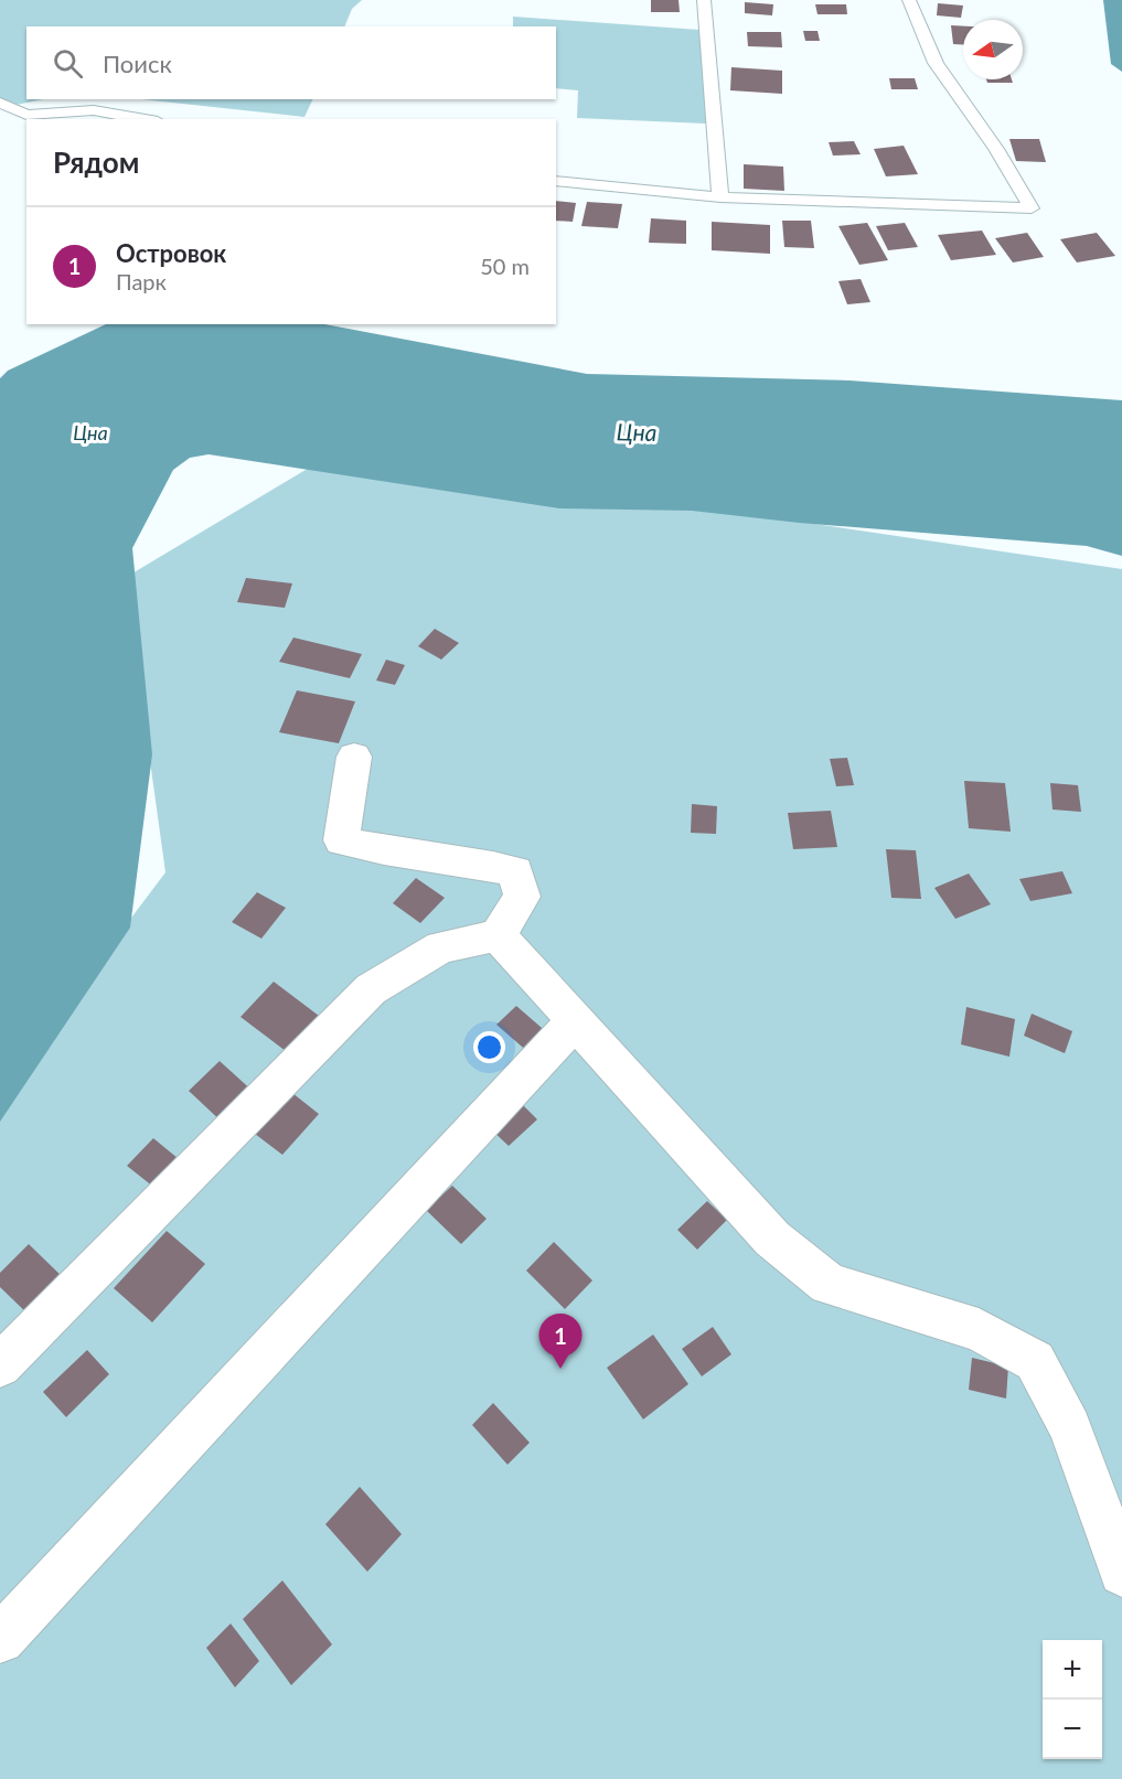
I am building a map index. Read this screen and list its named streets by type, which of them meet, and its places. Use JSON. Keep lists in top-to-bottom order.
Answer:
{
  "water": ["Цна"],
  "north": "left",
  "page": {
    "search": "Поиск",
    "heading": "Рядом",
    "list": [
      {
        "mark": "1",
        "name": "Островок",
        "note": "Парк",
        "value": "50 m"
      }
    ],
    "pins": "1",
    "map_buttons": ["+", "−"]
  }
}
